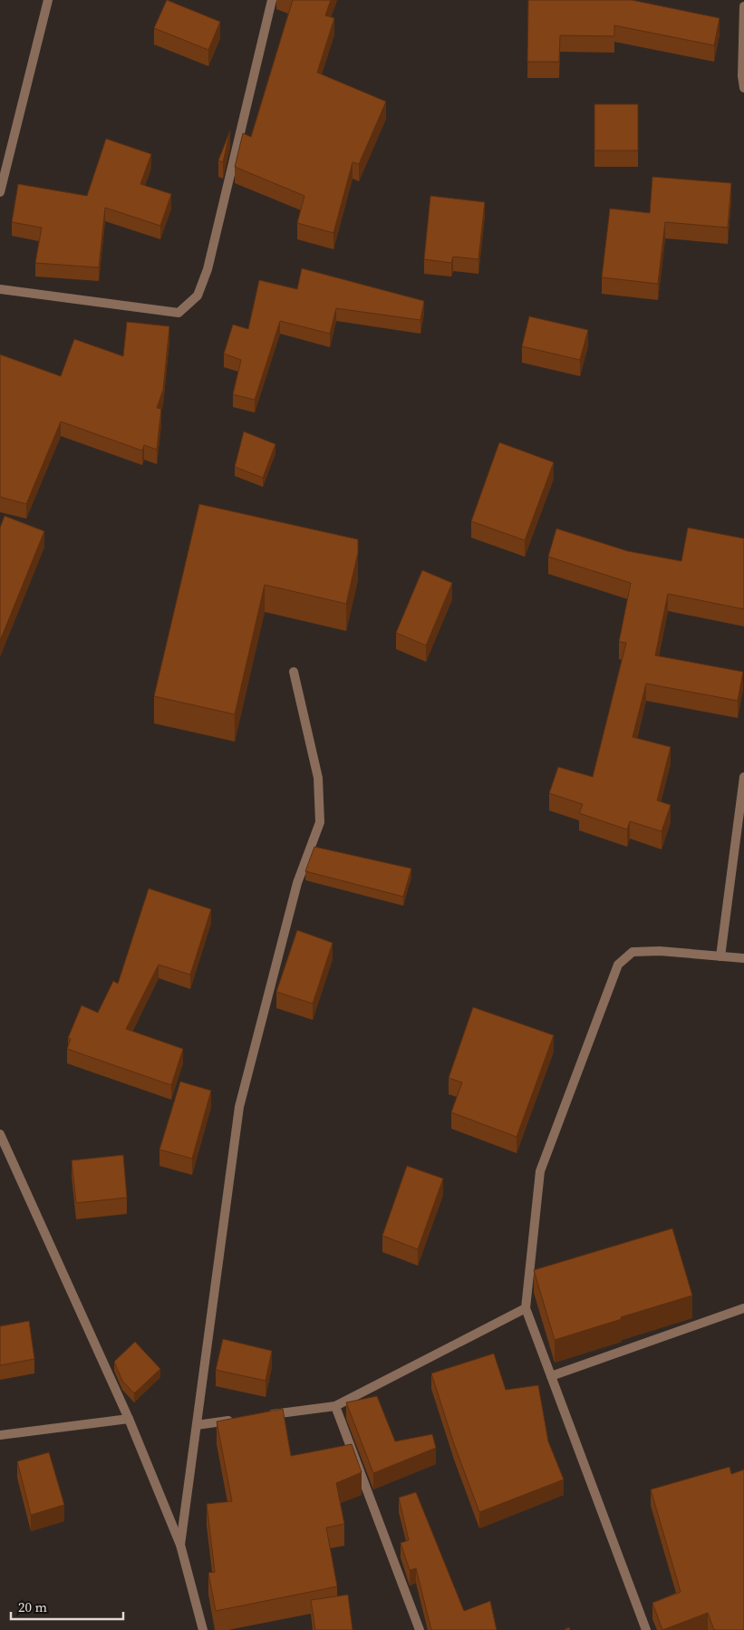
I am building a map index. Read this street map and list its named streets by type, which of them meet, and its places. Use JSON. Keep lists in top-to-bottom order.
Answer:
{
  "scale_bar": "20 m"
}
